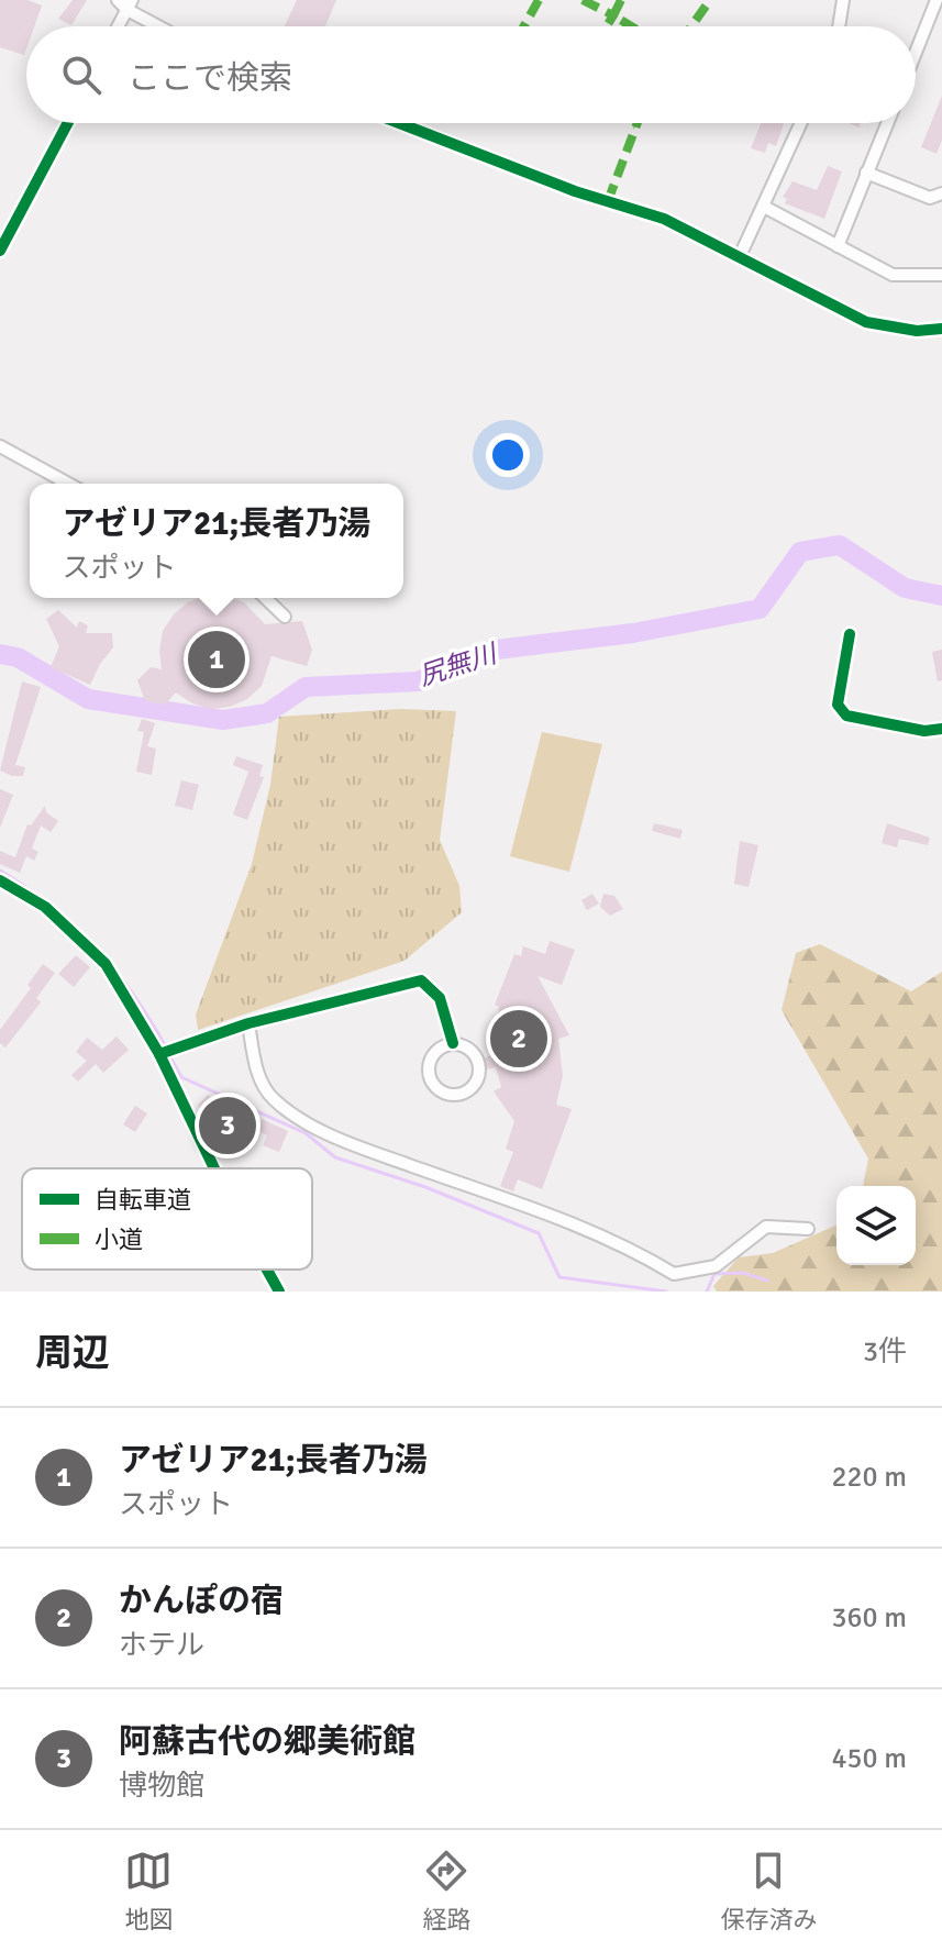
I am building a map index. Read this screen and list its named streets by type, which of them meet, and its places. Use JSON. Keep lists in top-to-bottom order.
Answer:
{
  "water": ["尻無川"],
  "legend": ["自転車道", "小道"],
  "page": {
    "search": "ここで検索",
    "popup": ["アゼリア21;長者乃湯", "スポット"],
    "pins": ["1", "2", "3"],
    "heading": ["周辺", "3件"],
    "list": [
      {
        "mark": "1",
        "name": "アゼリア21;長者乃湯",
        "note": "スポット",
        "value": "220 m"
      },
      {
        "mark": "2",
        "name": "かんぽの宿",
        "note": "ホテル",
        "value": "360 m"
      },
      {
        "mark": "3",
        "name": "阿蘇古代の郷美術館",
        "note": "博物館",
        "value": "450 m"
      }
    ],
    "nav": ["地図", "経路", "保存済み"]
  }
}
